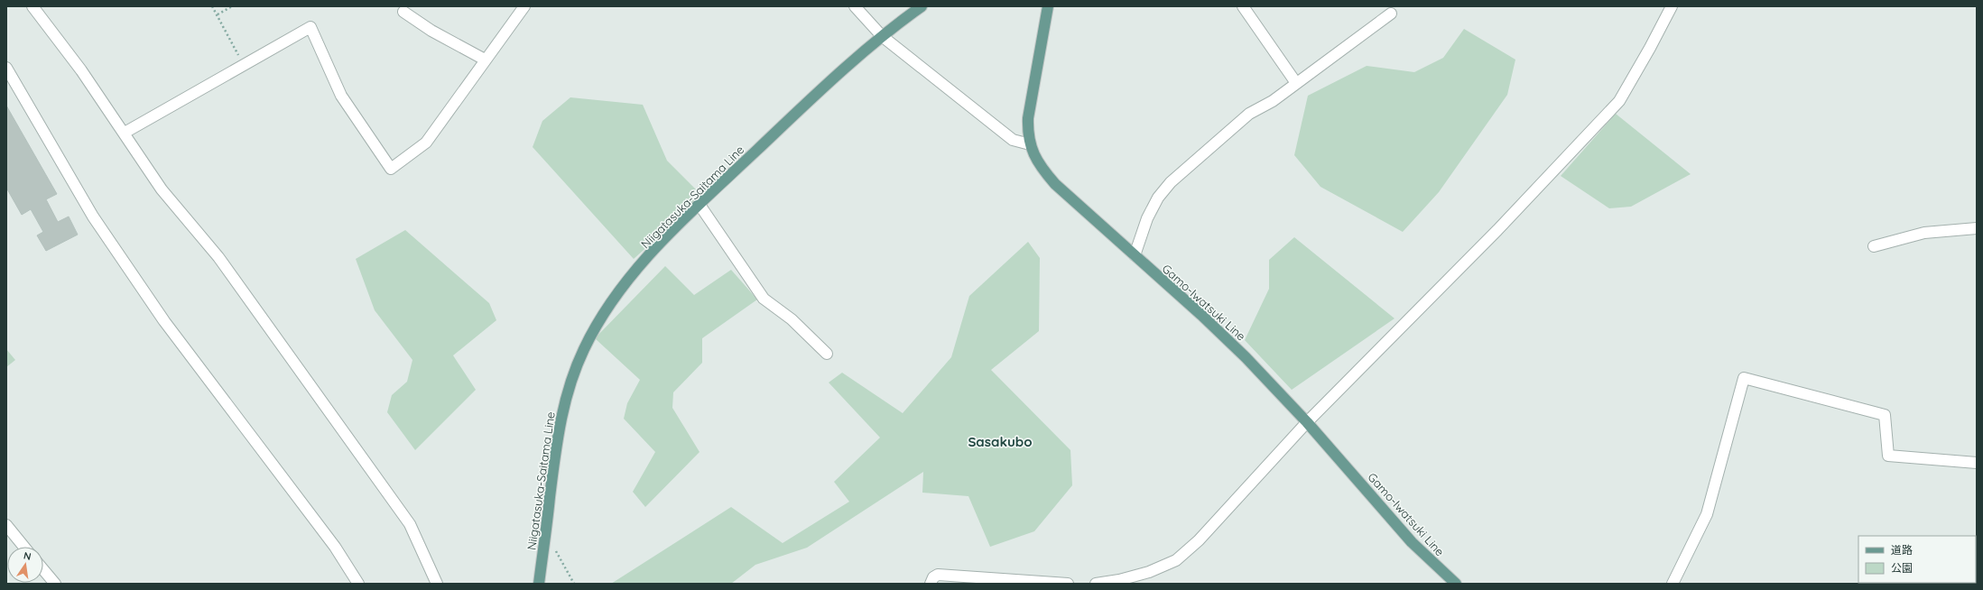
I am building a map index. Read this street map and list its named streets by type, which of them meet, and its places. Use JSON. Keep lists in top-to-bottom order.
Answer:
{
  "streets": {
    "main road": ["Niigatasuka-Saitama Line", "Gamo-Iwatsuki Line"]
  },
  "districts": ["Sasakubo"],
  "legend": ["道路", "公園"],
  "north": "top"
}
